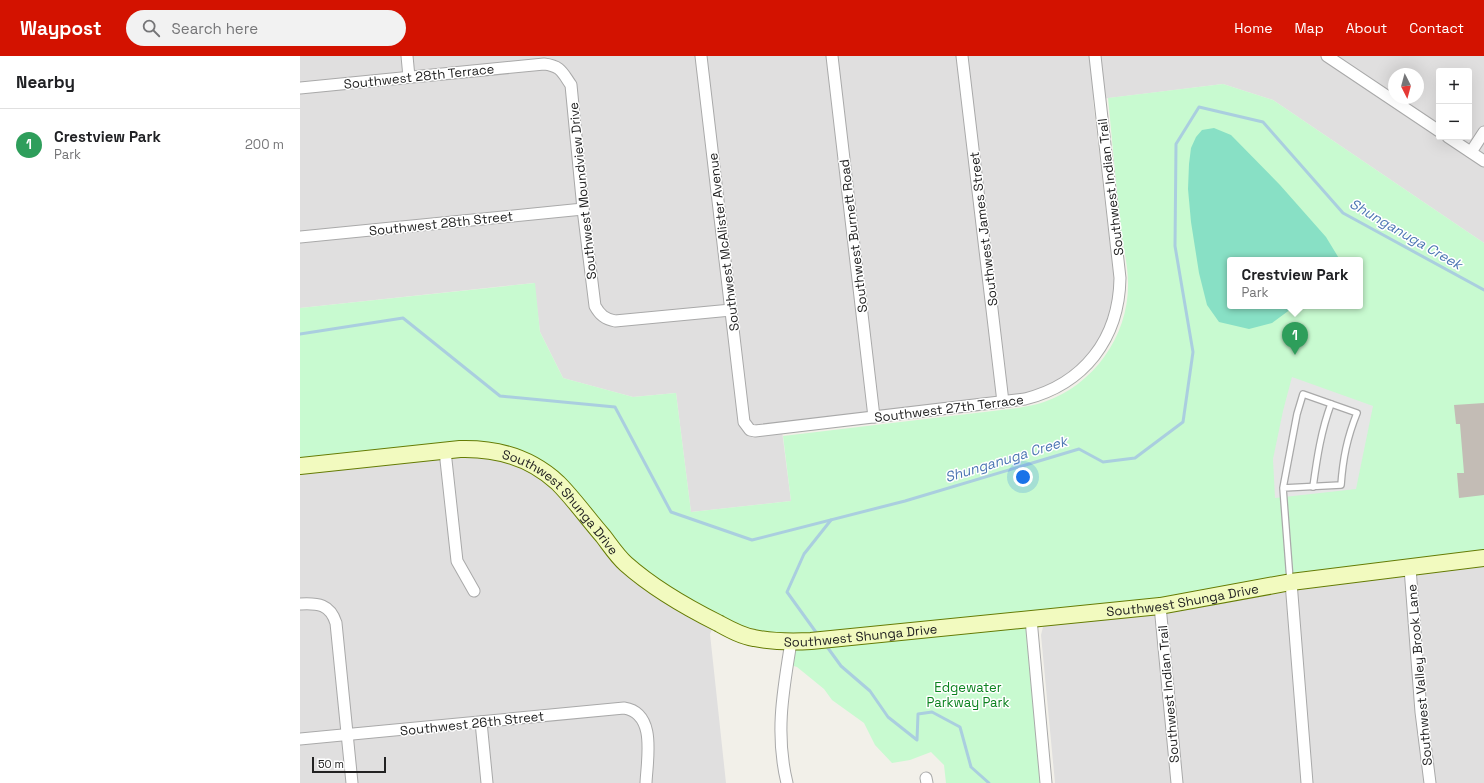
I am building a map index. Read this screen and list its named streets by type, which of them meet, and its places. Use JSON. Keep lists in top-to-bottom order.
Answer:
{
  "streets": {
    "street": [
      "Southwest 28th Terrace",
      "Southwest Indian Trail",
      "Southwest Moundview Drive",
      "Southwest 28th Street",
      "Southwest James Street",
      "Southwest Burnett Road",
      "Southwest McAlister Avenue",
      "Southwest 27th Terrace",
      "Southwest Shunga Drive",
      "Southwest Valley Brook Lane",
      "Southwest 26th Street"
    ]
  },
  "crossings": [
    ["Southwest 28th Terrace", "Southwest Moundview Drive"],
    ["Southwest Indian Trail", "Southwest 27th Terrace"],
    ["Southwest Indian Trail", "Southwest Shunga Drive"],
    ["Southwest Moundview Drive", "Southwest 28th Street"],
    ["Southwest Moundview Drive", "Southwest McAlister Avenue"],
    ["Southwest James Street", "Southwest 27th Terrace"],
    ["Southwest Burnett Road", "Southwest 27th Terrace"],
    ["Southwest McAlister Avenue", "Southwest 27th Terrace"],
    ["Southwest Shunga Drive", "Southwest Valley Brook Lane"]
  ],
  "water": ["Shunganuga Creek"],
  "parks": ["Edgewater Parkway Park"],
  "scale_bar": "50 m",
  "north": "bottom",
  "page": {
    "header": "Waypost",
    "search": "Search here",
    "nav": [
      "Home",
      "Map",
      "About",
      "Contact"
    ],
    "heading": "Nearby",
    "map_buttons": ["+", "−"],
    "list": [
      {
        "mark": "1",
        "name": "Crestview Park",
        "note": "Park",
        "value": "200 m"
      }
    ],
    "popup": ["Crestview Park", "Park"],
    "pins": "1",
    "scale": "50 m"
  }
}
